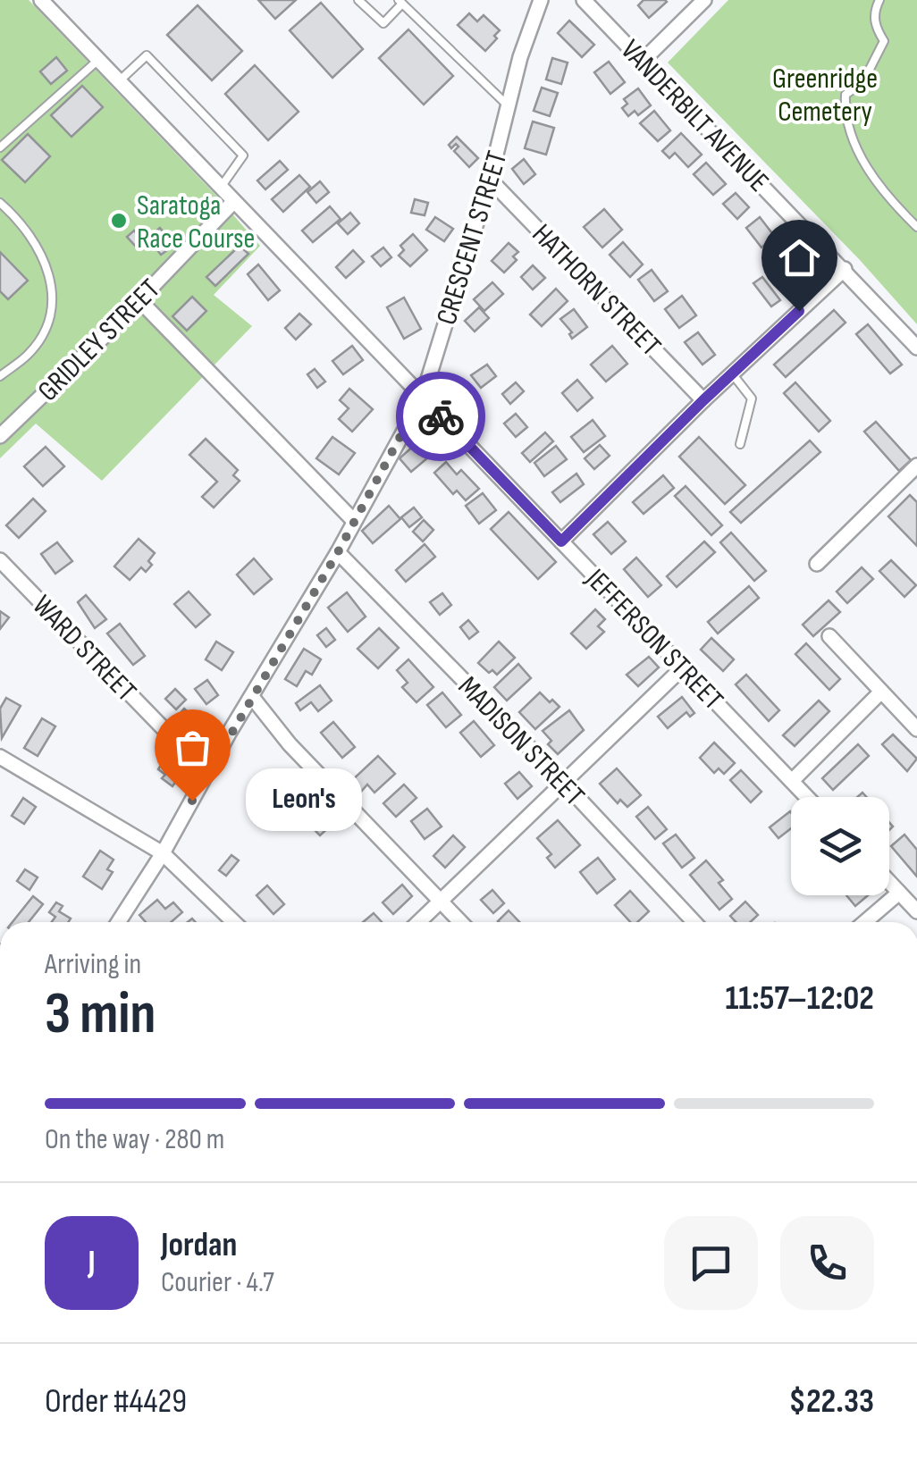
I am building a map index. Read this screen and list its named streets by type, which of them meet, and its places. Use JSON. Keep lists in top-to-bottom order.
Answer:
{
  "streets": {
    "street": [
      "VANDERBILT AVENUE",
      "CRESCENT STREET",
      "HATHORN STREET",
      "GRIDLEY STREET",
      "JEFFERSON STREET",
      "WARD STREET",
      "MADISON STREET"
    ]
  },
  "crossings": [
    ["CRESCENT STREET", "HATHORN STREET"],
    ["CRESCENT STREET", "JEFFERSON STREET"],
    ["CRESCENT STREET", "WARD STREET"],
    ["CRESCENT STREET", "MADISON STREET"],
    ["GRIDLEY STREET", "JEFFERSON STREET"]
  ],
  "parks": ["Greenridge Cemetery"],
  "places": ["Saratoga Race Course", "Leon's"],
  "page": {
    "bubble": "Leon's",
    "heading": ["3 min", "Arriving in", "11:57–12:02"],
    "panel": [
      "Jordan",
      "Courier · 4.7",
      "Order #4429",
      "$22.33"
    ],
    "bar": "On the way · 280 m",
    "round": "J"
  }
}
